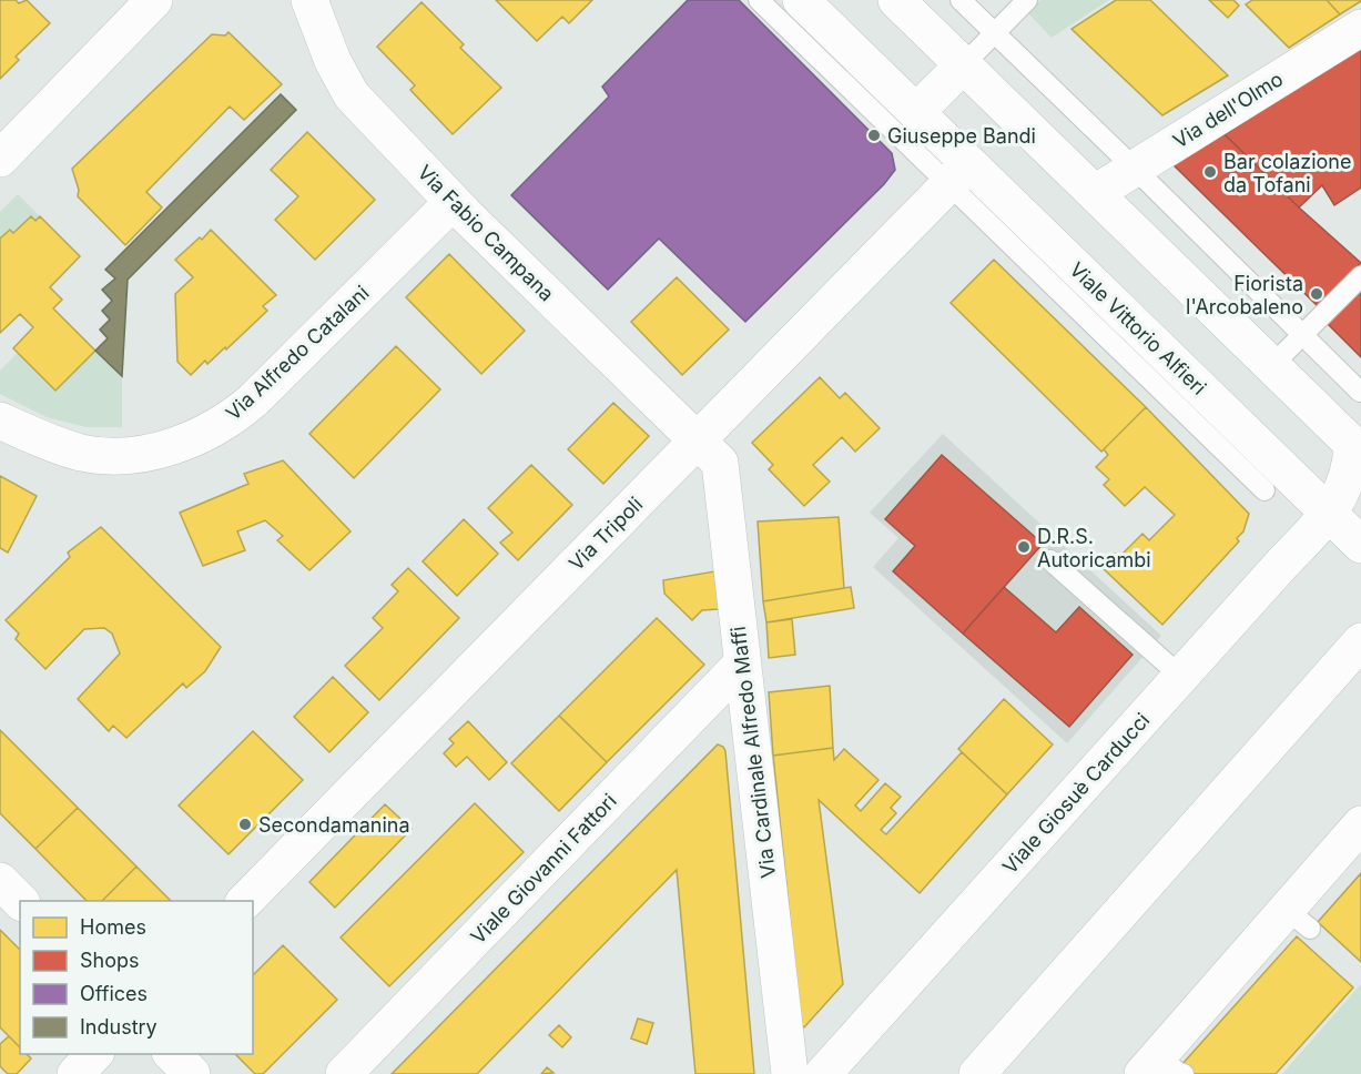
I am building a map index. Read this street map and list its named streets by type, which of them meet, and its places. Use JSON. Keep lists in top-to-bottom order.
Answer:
{
  "streets": {
    "street": [
      "Via dell'Olmo",
      "Via Fabio Campana",
      "Viale Vittorio Alfieri",
      "Via Alfredo Catalani",
      "Via Tripoli",
      "Via Cardinale Alfredo Maffi",
      "Viale Giosuè Carducci",
      "Viale Giovanni Fattori"
    ]
  },
  "crossings": [
    ["Via Fabio Campana", "Via Alfredo Catalani"],
    ["Via Fabio Campana", "Via Tripoli"],
    ["Via Fabio Campana", "Via Cardinale Alfredo Maffi"],
    ["Viale Vittorio Alfieri", "Via Tripoli"],
    ["Viale Vittorio Alfieri", "Viale Giosuè Carducci"],
    ["Via Tripoli", "Via Cardinale Alfredo Maffi"],
    ["Via Cardinale Alfredo Maffi", "Viale Giovanni Fattori"]
  ],
  "places": [
    "Giuseppe Bandi",
    "Bar colazione da Tofani",
    "Fiorista l'Arcobaleno",
    "D.R.S. Autoricambi",
    "Secondamanina"
  ],
  "legend": [
    "Homes",
    "Shops",
    "Offices",
    "Industry"
  ]
}
